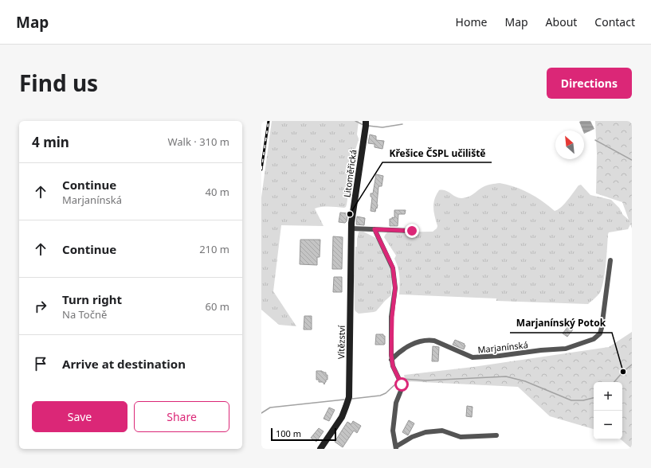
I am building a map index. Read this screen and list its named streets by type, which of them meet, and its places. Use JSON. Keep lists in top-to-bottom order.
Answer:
{
  "streets": {
    "main road": ["Litoměřická", "Vítězství"],
    "street": ["Marjanínská"]
  },
  "crossings": [
    ["Litoměřická", "Vítězství"]
  ],
  "places": ["Křešice ČSPL učiliště", "Marjanínský Potok"],
  "scale_bar": "100 m",
  "north": "top left",
  "page": {
    "header": "Map",
    "nav": [
      "Home",
      "Map",
      "About",
      "Contact"
    ],
    "title": "Find us",
    "buttons": [
      "Directions",
      ["Save", "Share"]
    ],
    "heading": ["4 min", "Walk · 310 m"],
    "list": [
      ["Continue", "Marjanínská", "40 m"],
      ["Continue", "210 m"],
      ["Turn right", "Na Točně", "60 m"],
      "Arrive at destination"
    ],
    "map_buttons": ["+", "−"],
    "scale": "100 m"
  }
}
